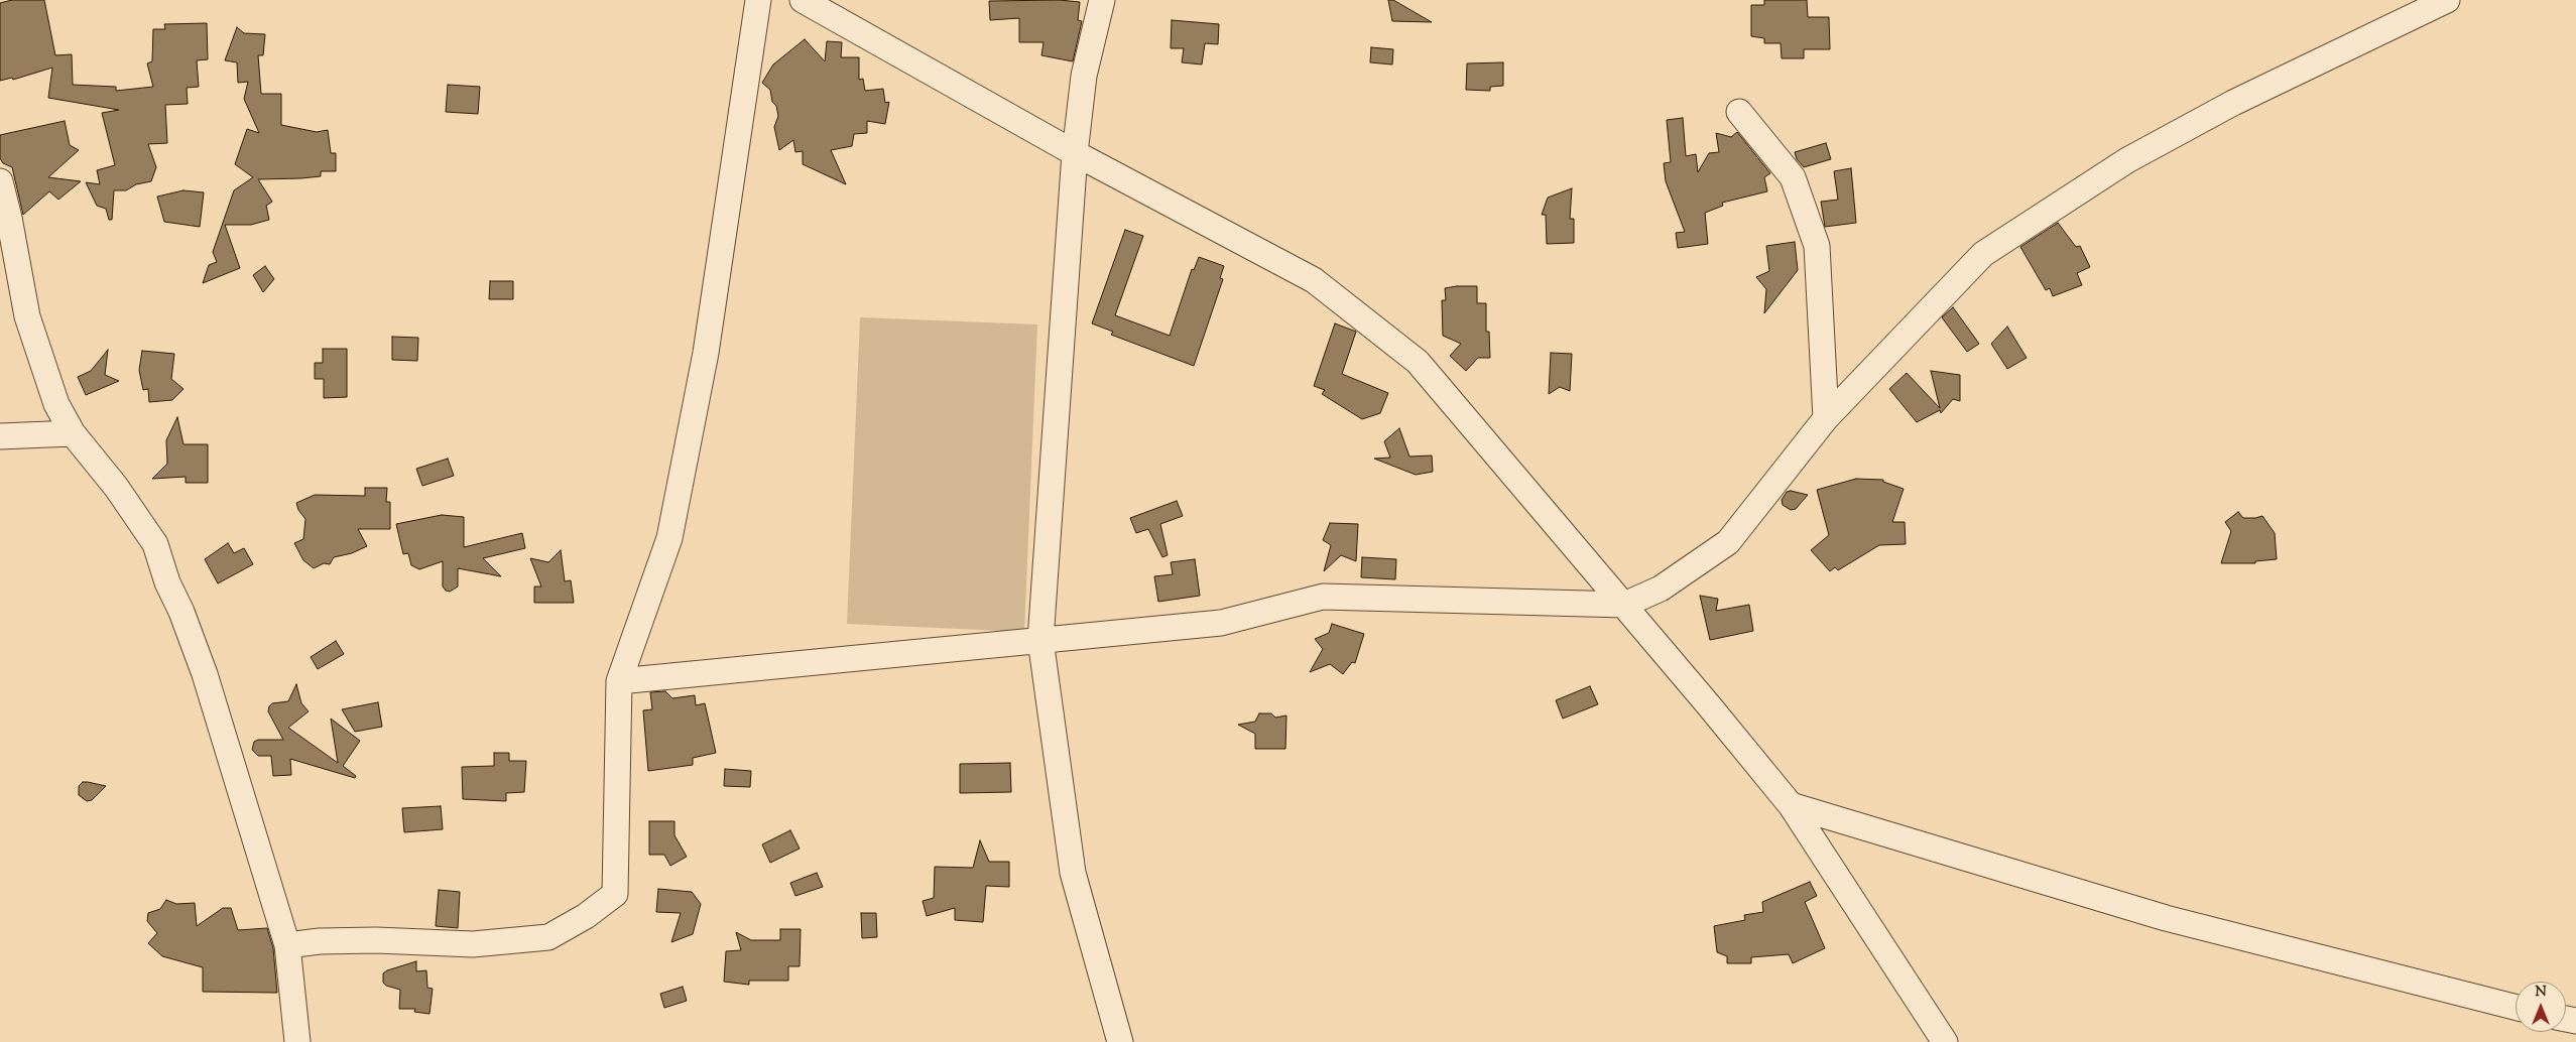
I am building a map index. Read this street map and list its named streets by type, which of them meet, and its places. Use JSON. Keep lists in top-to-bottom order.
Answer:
{
  "north": "top"
}
